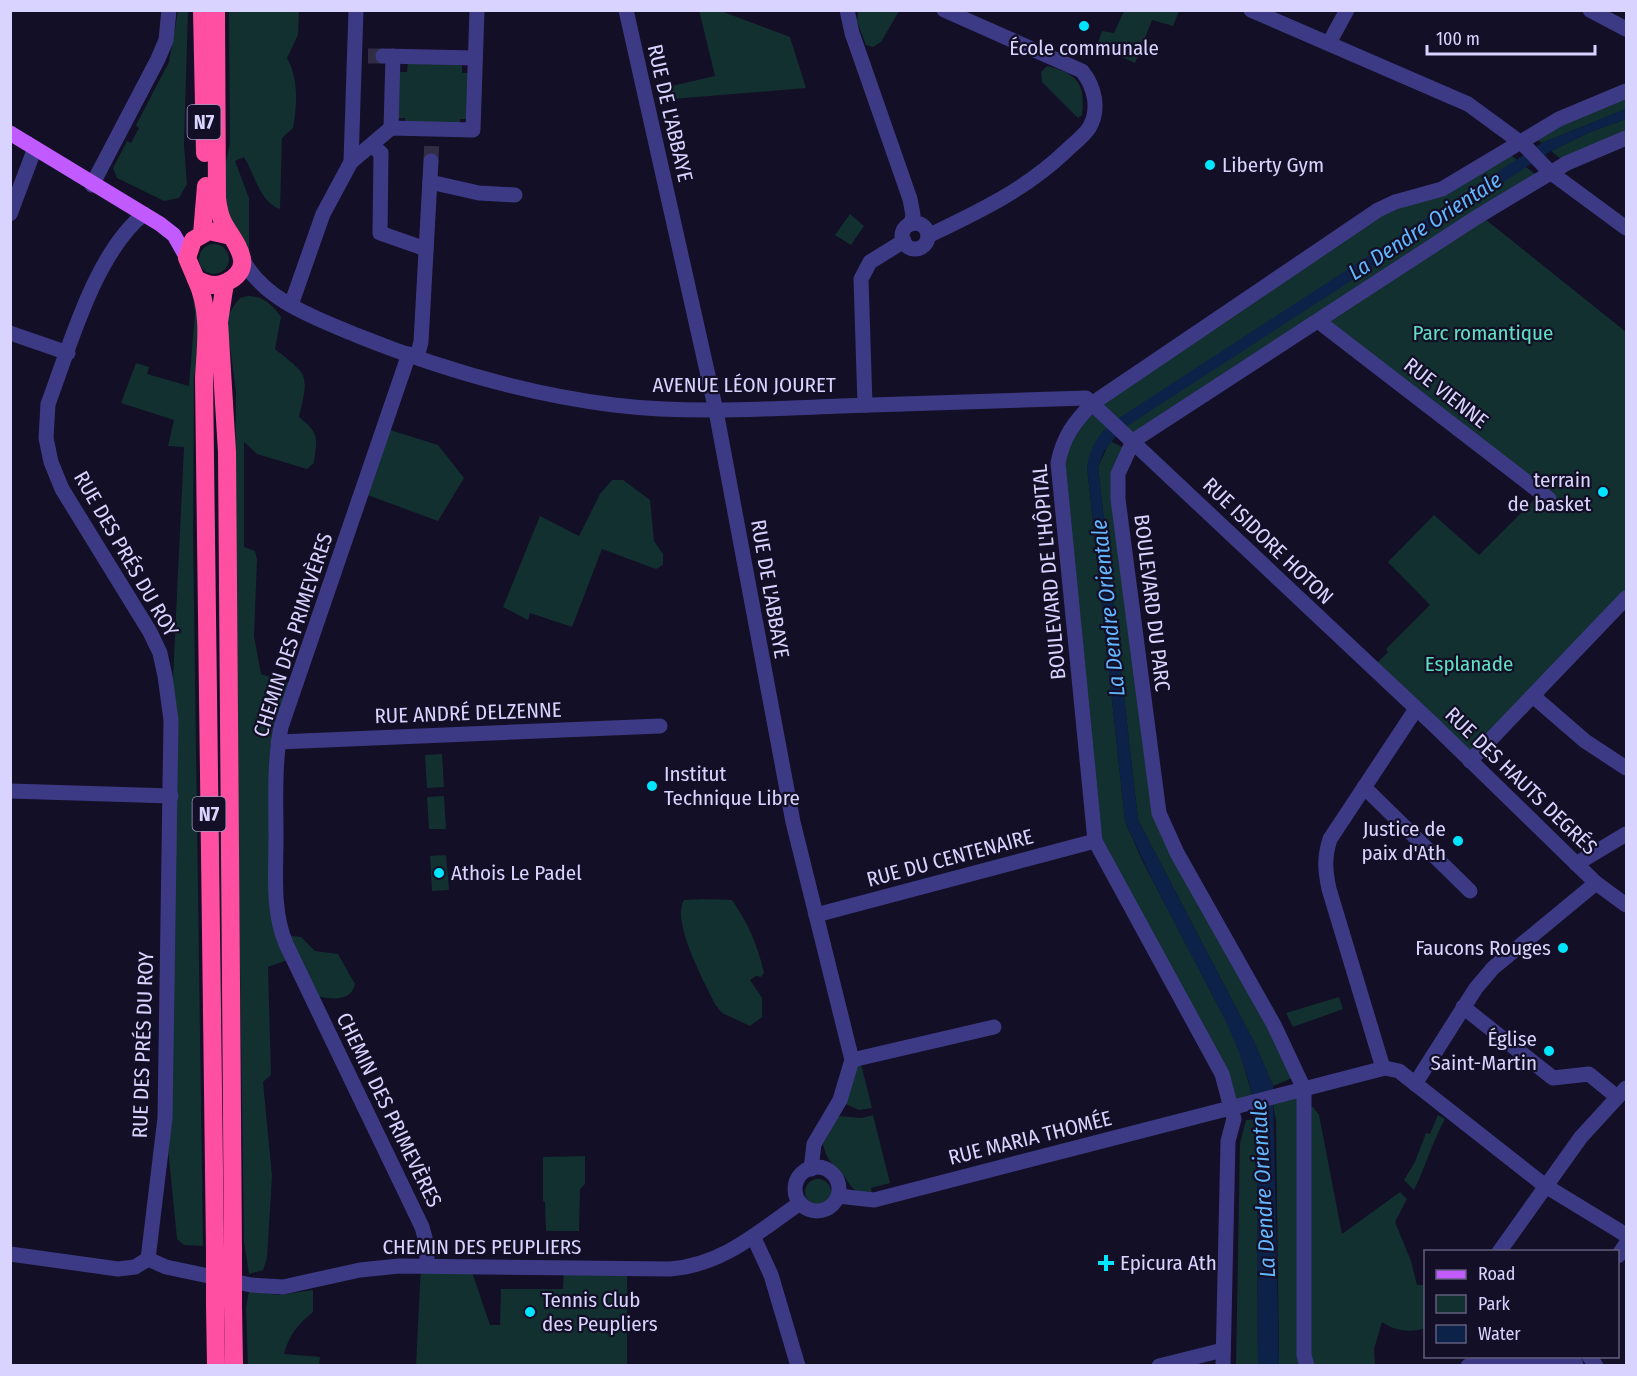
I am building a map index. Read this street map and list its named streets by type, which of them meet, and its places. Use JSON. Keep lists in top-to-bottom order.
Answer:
{
  "streets": {
    "highway": ["N7"],
    "street": [
      "RUE DE L'ABBAYE",
      "AVENUE LÉON JOURET",
      "RUE VIENNE",
      "RUE ISIDORE HOTON",
      "RUE DES PRÉS DU ROY",
      "BOULEVARD DE L'HÔPITAL",
      "BOULEVARD DU PARC",
      "CHEMIN DES PRIMEVÈRES",
      "RUE ANDRÉ DELZENNE",
      "RUE DES HAUTS DEGRÉS",
      "RUE DU CENTENAIRE",
      "RUE MARIA THOMÉE",
      "CHEMIN DES PEUPLIERS"
    ]
  },
  "crossings": [
    ["RUE DE L'ABBAYE", "AVENUE LÉON JOURET"],
    ["RUE DE L'ABBAYE", "RUE DU CENTENAIRE"],
    ["N7", "AVENUE LÉON JOURET"],
    ["AVENUE LÉON JOURET", "RUE ISIDORE HOTON"],
    ["AVENUE LÉON JOURET", "BOULEVARD DE L'HÔPITAL"],
    ["AVENUE LÉON JOURET", "CHEMIN DES PRIMEVÈRES"],
    ["RUE ISIDORE HOTON", "BOULEVARD DE L'HÔPITAL"],
    ["RUE ISIDORE HOTON", "BOULEVARD DU PARC"],
    ["RUE ISIDORE HOTON", "RUE DES HAUTS DEGRÉS"],
    ["RUE DES PRÉS DU ROY", "CHEMIN DES PEUPLIERS"],
    ["BOULEVARD DE L'HÔPITAL", "RUE DU CENTENAIRE"],
    ["BOULEVARD DE L'HÔPITAL", "RUE MARIA THOMÉE"],
    ["BOULEVARD DU PARC", "RUE MARIA THOMÉE"],
    ["CHEMIN DES PRIMEVÈRES", "RUE ANDRÉ DELZENNE"],
    ["CHEMIN DES PRIMEVÈRES", "CHEMIN DES PEUPLIERS"],
    ["RUE MARIA THOMÉE", "CHEMIN DES PEUPLIERS"]
  ],
  "water": ["La Dendre Orientale"],
  "parks": ["Parc romantique", "Esplanade"],
  "places": {
    "other": [
      "École communale",
      "Liberty Gym",
      "terrain de basket",
      "Institut Technique Libre",
      "Justice de paix d'Ath",
      "Athois Le Padel",
      "Faucons Rouges",
      "Église Saint-Martin",
      "Tennis Club des Peupliers"
    ],
    "health": ["Epicura Ath"]
  },
  "legend": ["Road", "Park", "Water"],
  "scale_bar": "100 m"
}
